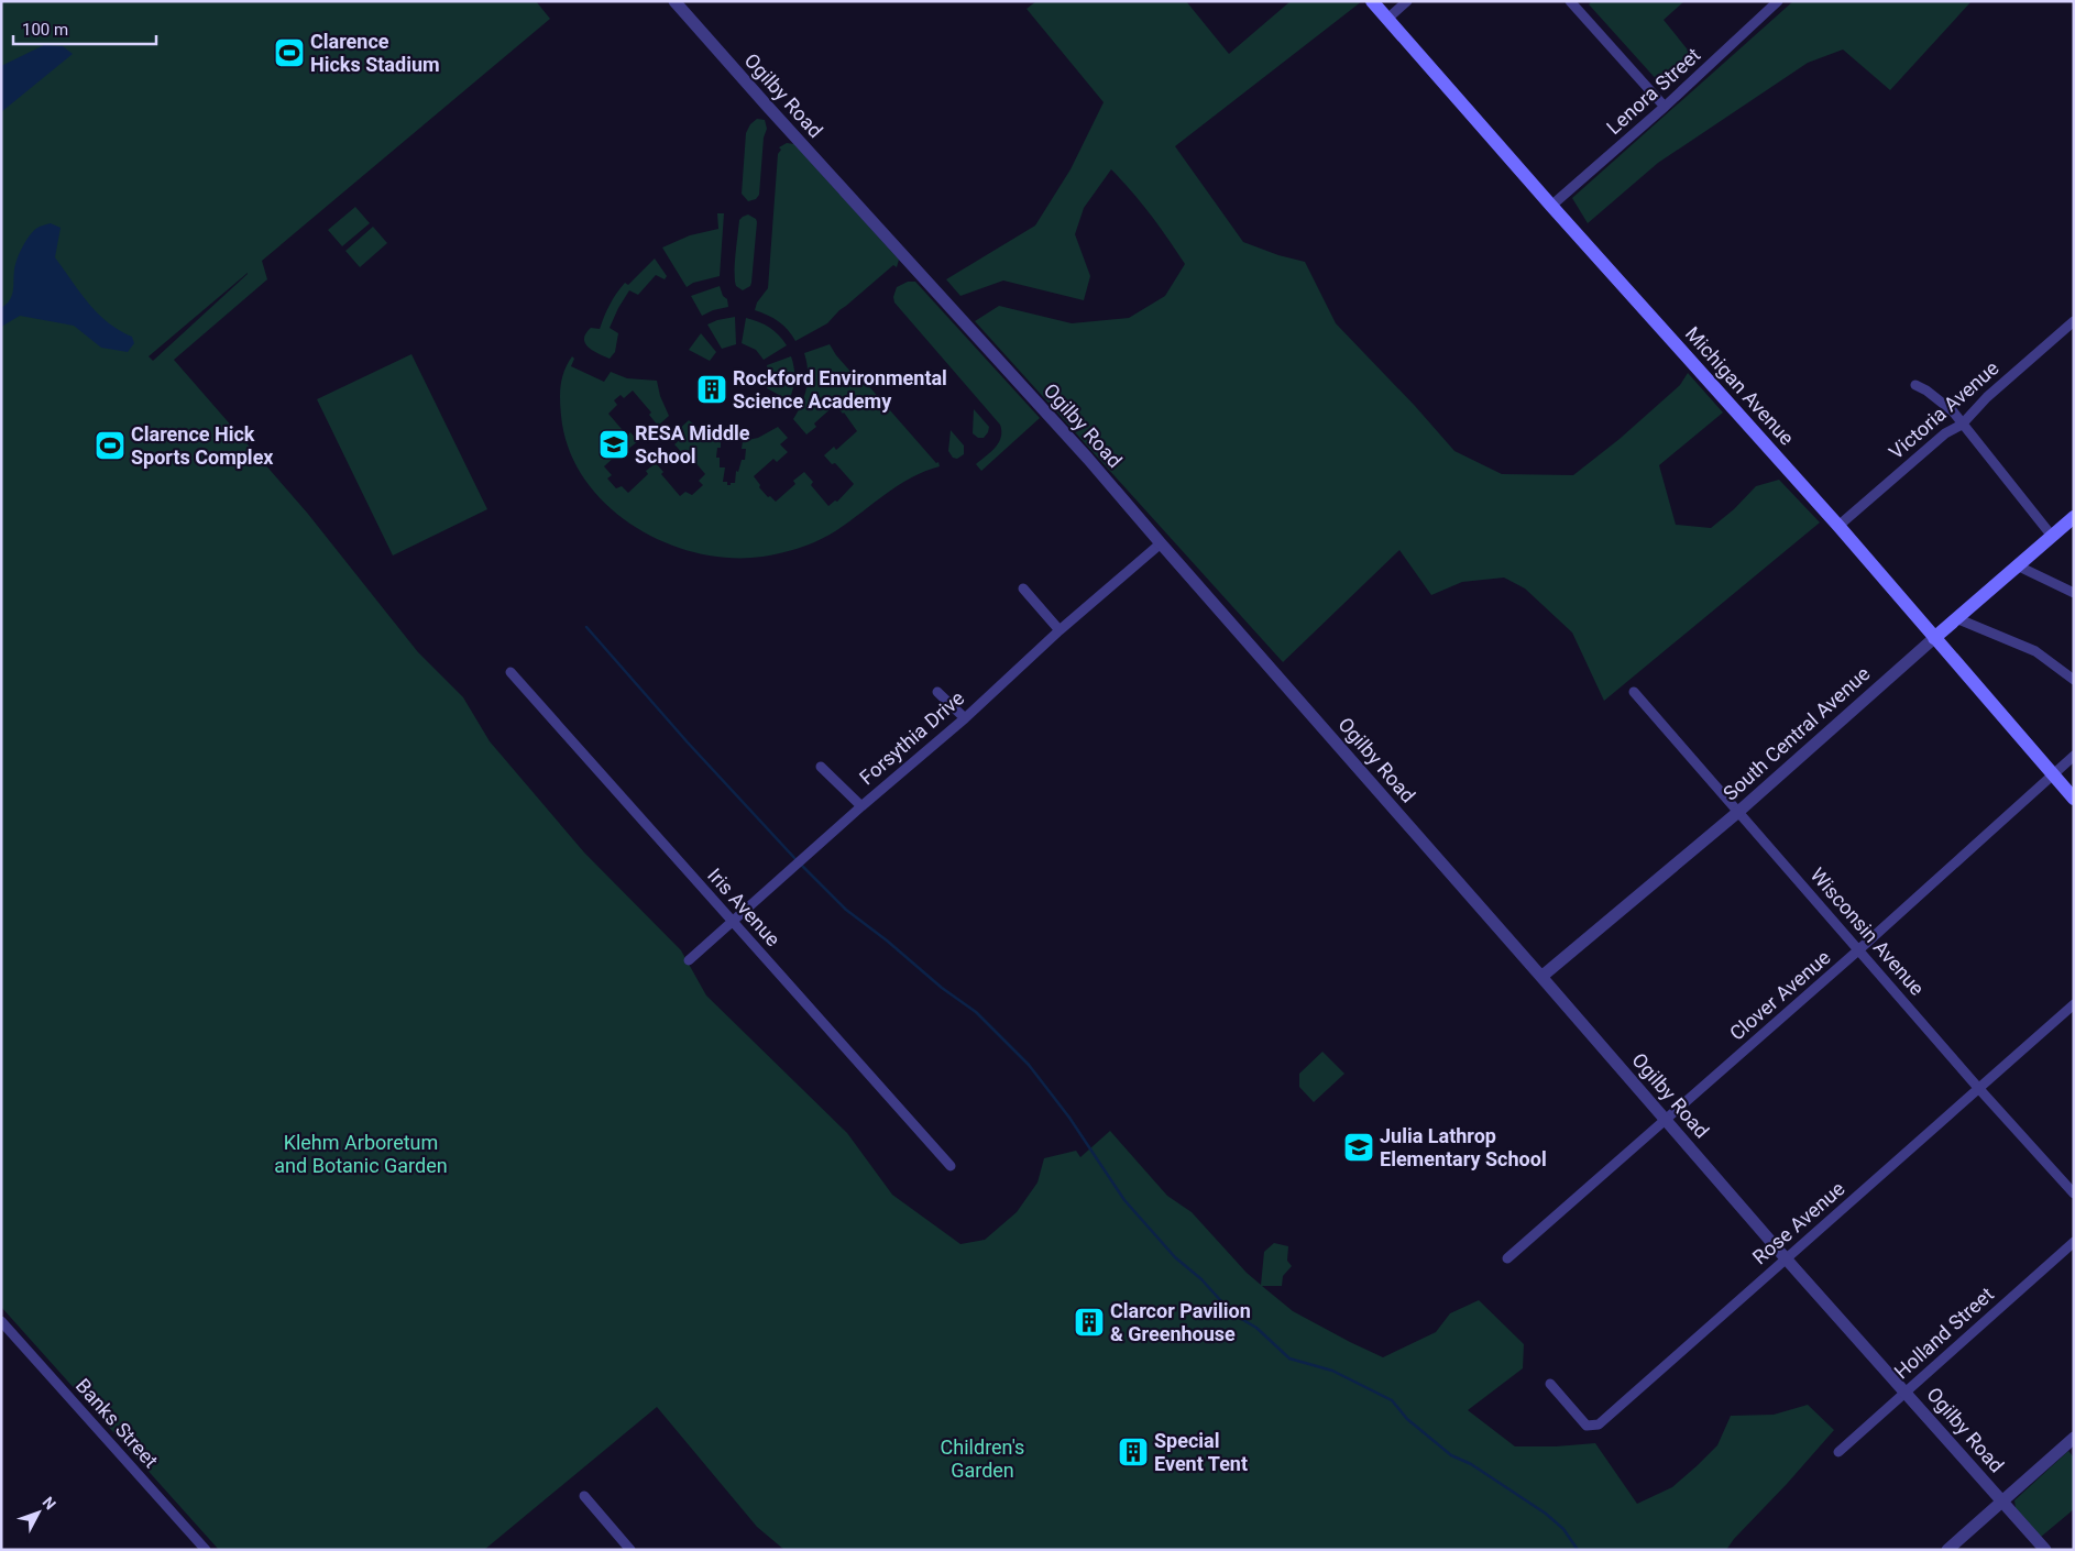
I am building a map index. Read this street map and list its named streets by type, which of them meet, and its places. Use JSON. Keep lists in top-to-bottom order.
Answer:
{
  "streets": {
    "main road": ["Michigan Avenue", "South Central Avenue"],
    "street": [
      "Lenora Street",
      "Ogilby Road",
      "Victoria Avenue",
      "Forsythia Drive",
      "Iris Avenue",
      "Wisconsin Avenue",
      "Clover Avenue",
      "Rose Avenue",
      "Holland Street",
      "Banks Street"
    ]
  },
  "crossings": [
    ["Lenora Street", "Michigan Avenue"],
    ["Ogilby Road", "South Central Avenue"],
    ["Ogilby Road", "Forsythia Drive"],
    ["Ogilby Road", "Clover Avenue"],
    ["Ogilby Road", "Rose Avenue"],
    ["Ogilby Road", "Holland Street"],
    ["Michigan Avenue", "Victoria Avenue"],
    ["Michigan Avenue", "South Central Avenue"],
    ["Michigan Avenue", "Clover Avenue"],
    ["South Central Avenue", "Wisconsin Avenue"],
    ["Forsythia Drive", "Iris Avenue"],
    ["Wisconsin Avenue", "Clover Avenue"],
    ["Wisconsin Avenue", "Rose Avenue"]
  ],
  "parks": ["Klehm Arboretum and Botanic Garden", "Children's Garden"],
  "places": {
    "sports": ["Clarence Hicks Stadium", "Clarence Hick Sports Complex"],
    "building": ["Rockford Environmental Science Academy", "Clarcor Pavilion & Greenhouse", "Special Event Tent"],
    "school or university": ["RESA Middle School", "Julia Lathrop Elementary School"]
  },
  "scale_bar": "100 m",
  "north": "top right"
}
